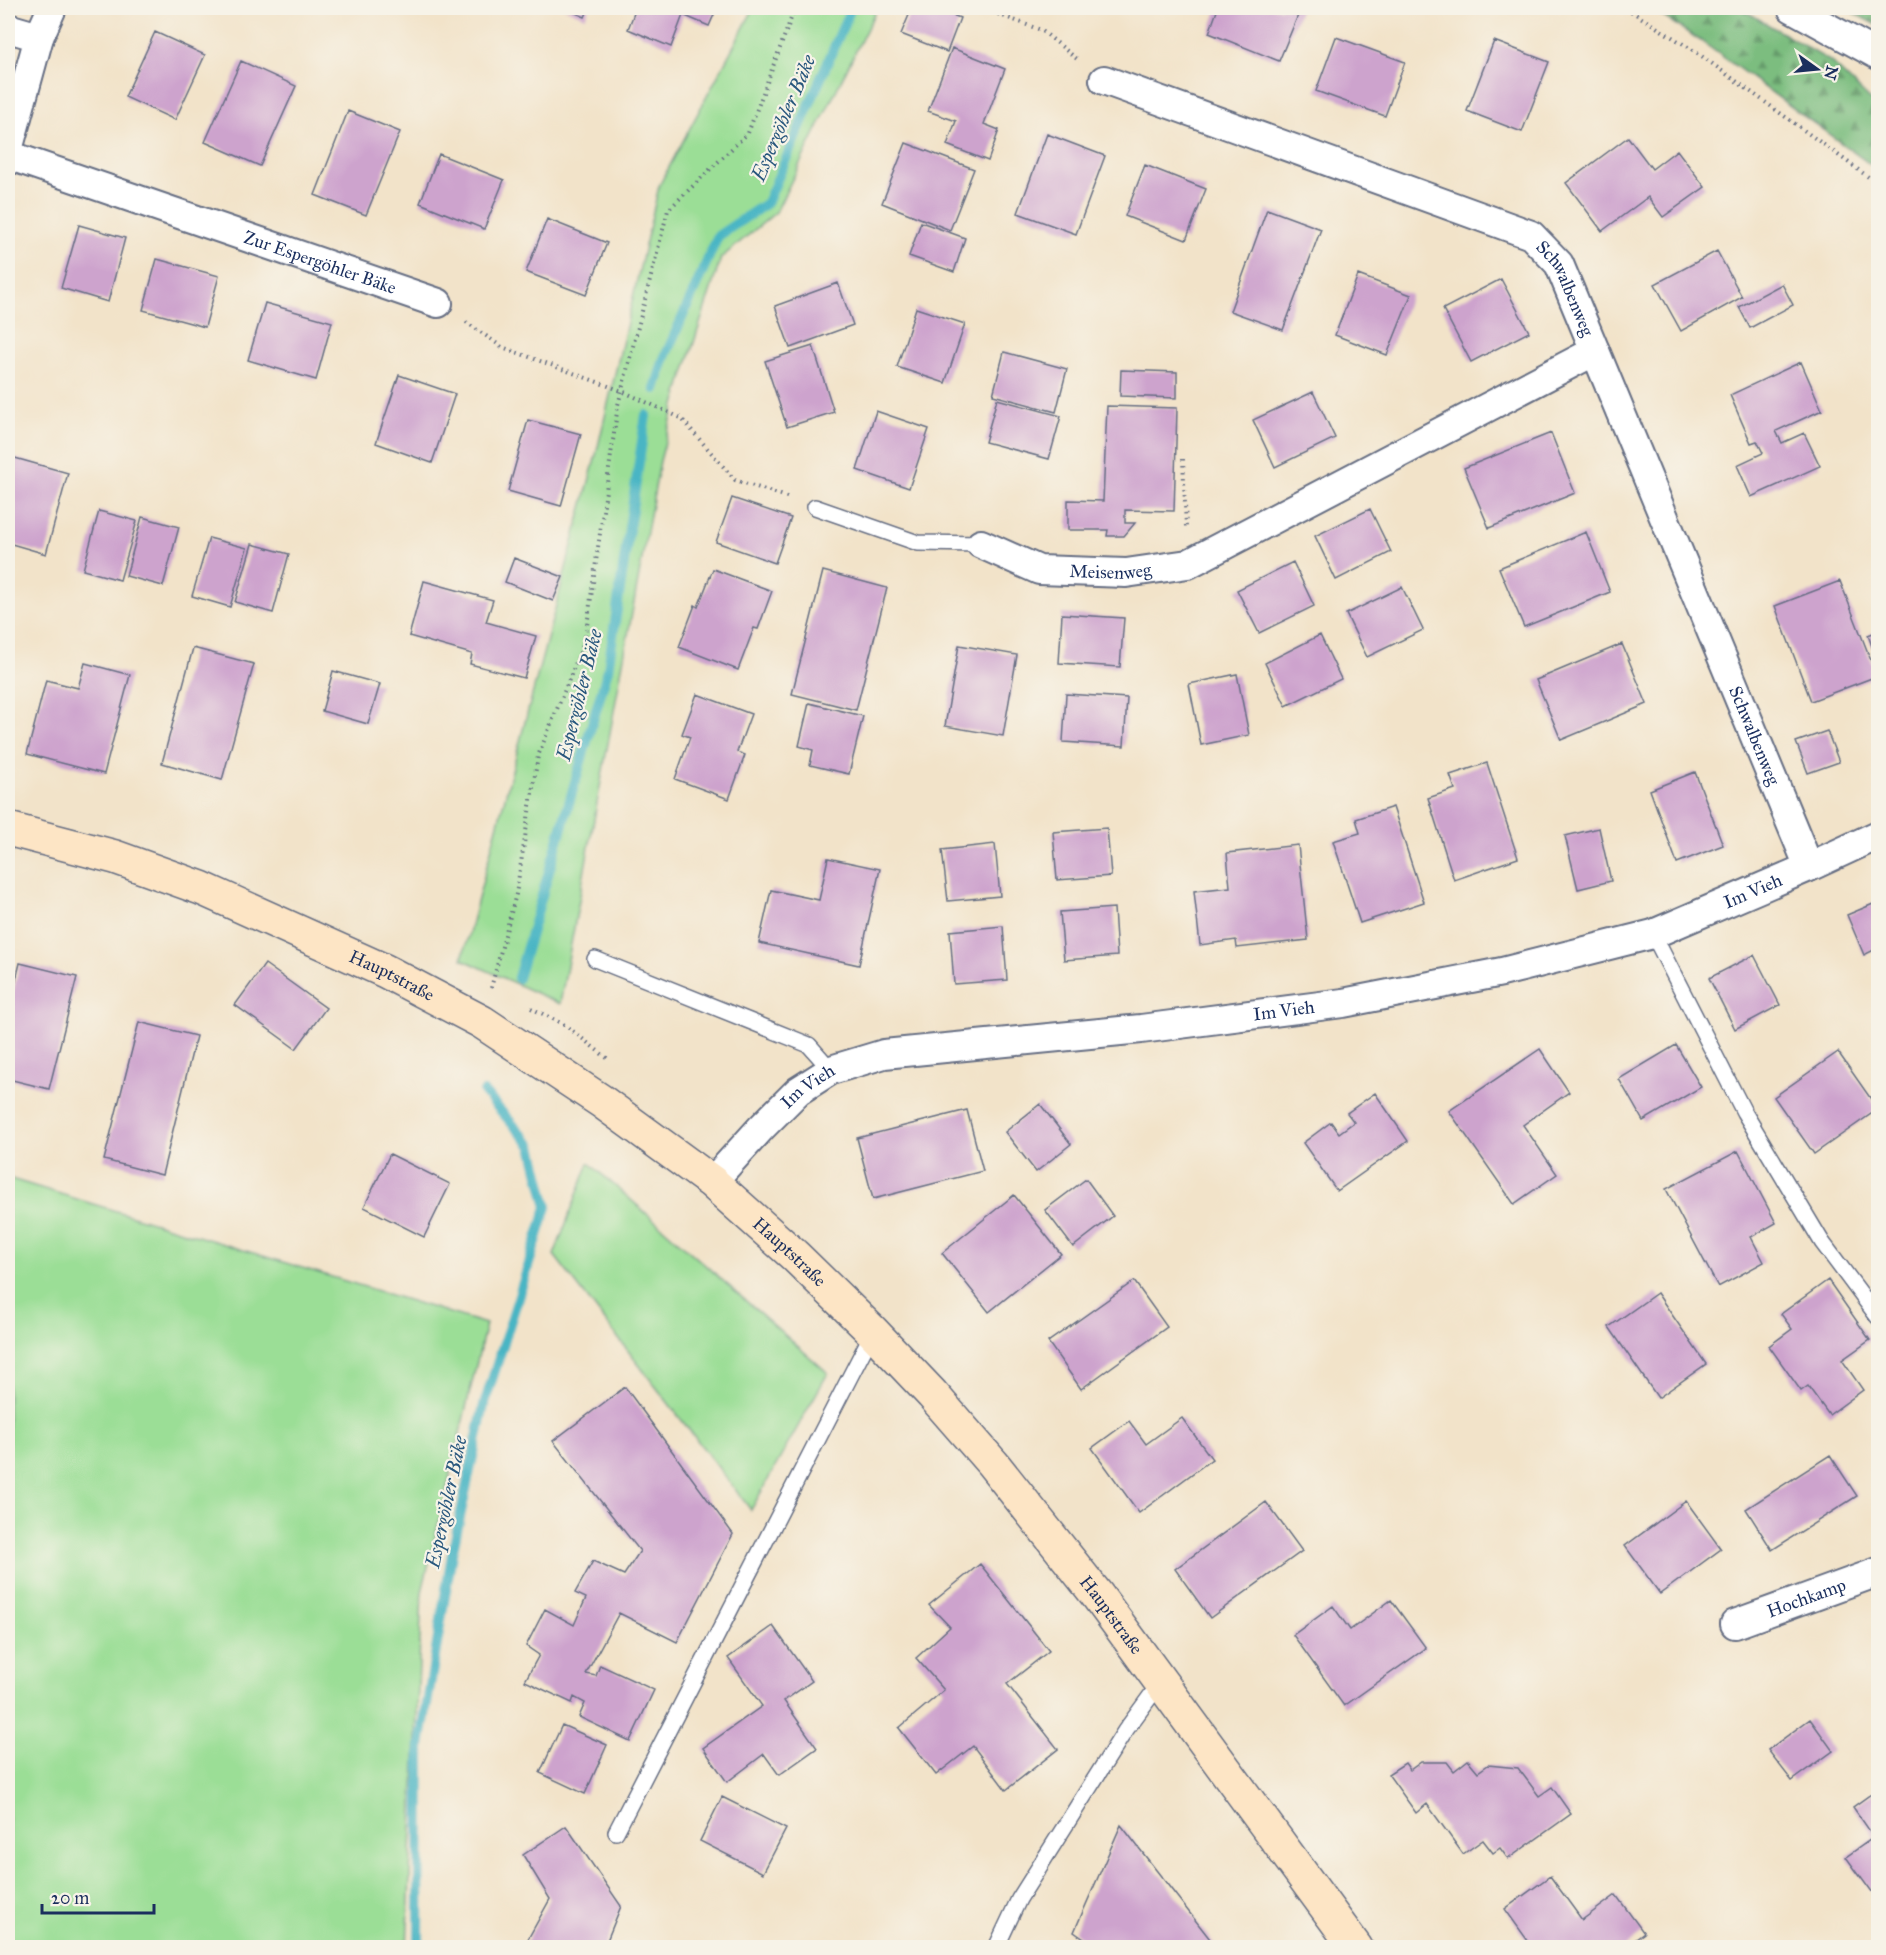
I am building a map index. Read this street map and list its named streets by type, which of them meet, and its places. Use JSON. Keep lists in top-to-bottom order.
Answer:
{
  "streets": {
    "main road": ["Hauptstraße"],
    "street": [
      "Zur Espergöhler Bäke",
      "Schwalbenweg",
      "Meisenweg",
      "Im Vieh",
      "Hochkamp"
    ]
  },
  "crossings": [
    ["Schwalbenweg", "Meisenweg"],
    ["Schwalbenweg", "Im Vieh"],
    ["Im Vieh", "Hauptstraße"]
  ],
  "water": ["Espergöhler Bäke"],
  "scale_bar": "20 m",
  "north": "right"
}
